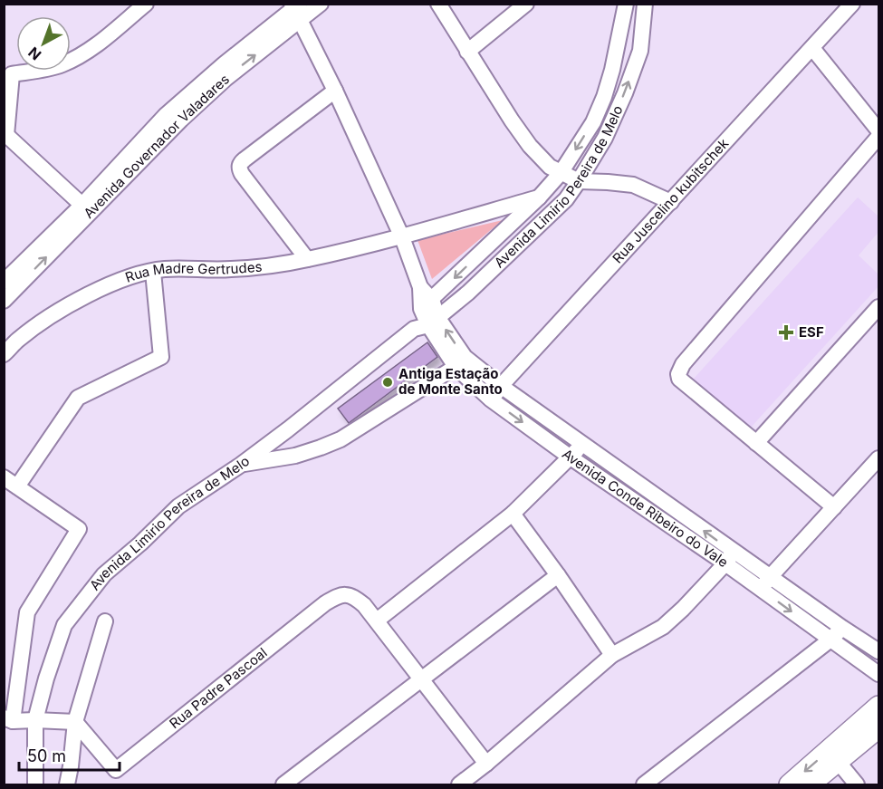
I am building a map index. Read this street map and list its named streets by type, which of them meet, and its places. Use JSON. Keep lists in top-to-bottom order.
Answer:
{
  "streets": {
    "street": [
      "Avenida Governador Valadares",
      "Avenida Limirio Pereira de Melo",
      "Rua Juscelino kubitschek",
      "Rua Madre Gertrudes",
      "Avenida Conde Ribeiro do Vale",
      "Rua Padre Pascoal"
    ]
  },
  "crossings": [
    ["Avenida Limirio Pereira de Melo", "Rua Madre Gertrudes"],
    ["Avenida Limirio Pereira de Melo", "Avenida Conde Ribeiro do Vale"],
    ["Rua Juscelino kubitschek", "Avenida Conde Ribeiro do Vale"]
  ],
  "places": {
    "health": ["ESF"],
    "other": ["Antiga Estação de Monte Santo"]
  },
  "scale_bar": "50 m",
  "north": "bottom left"
}
